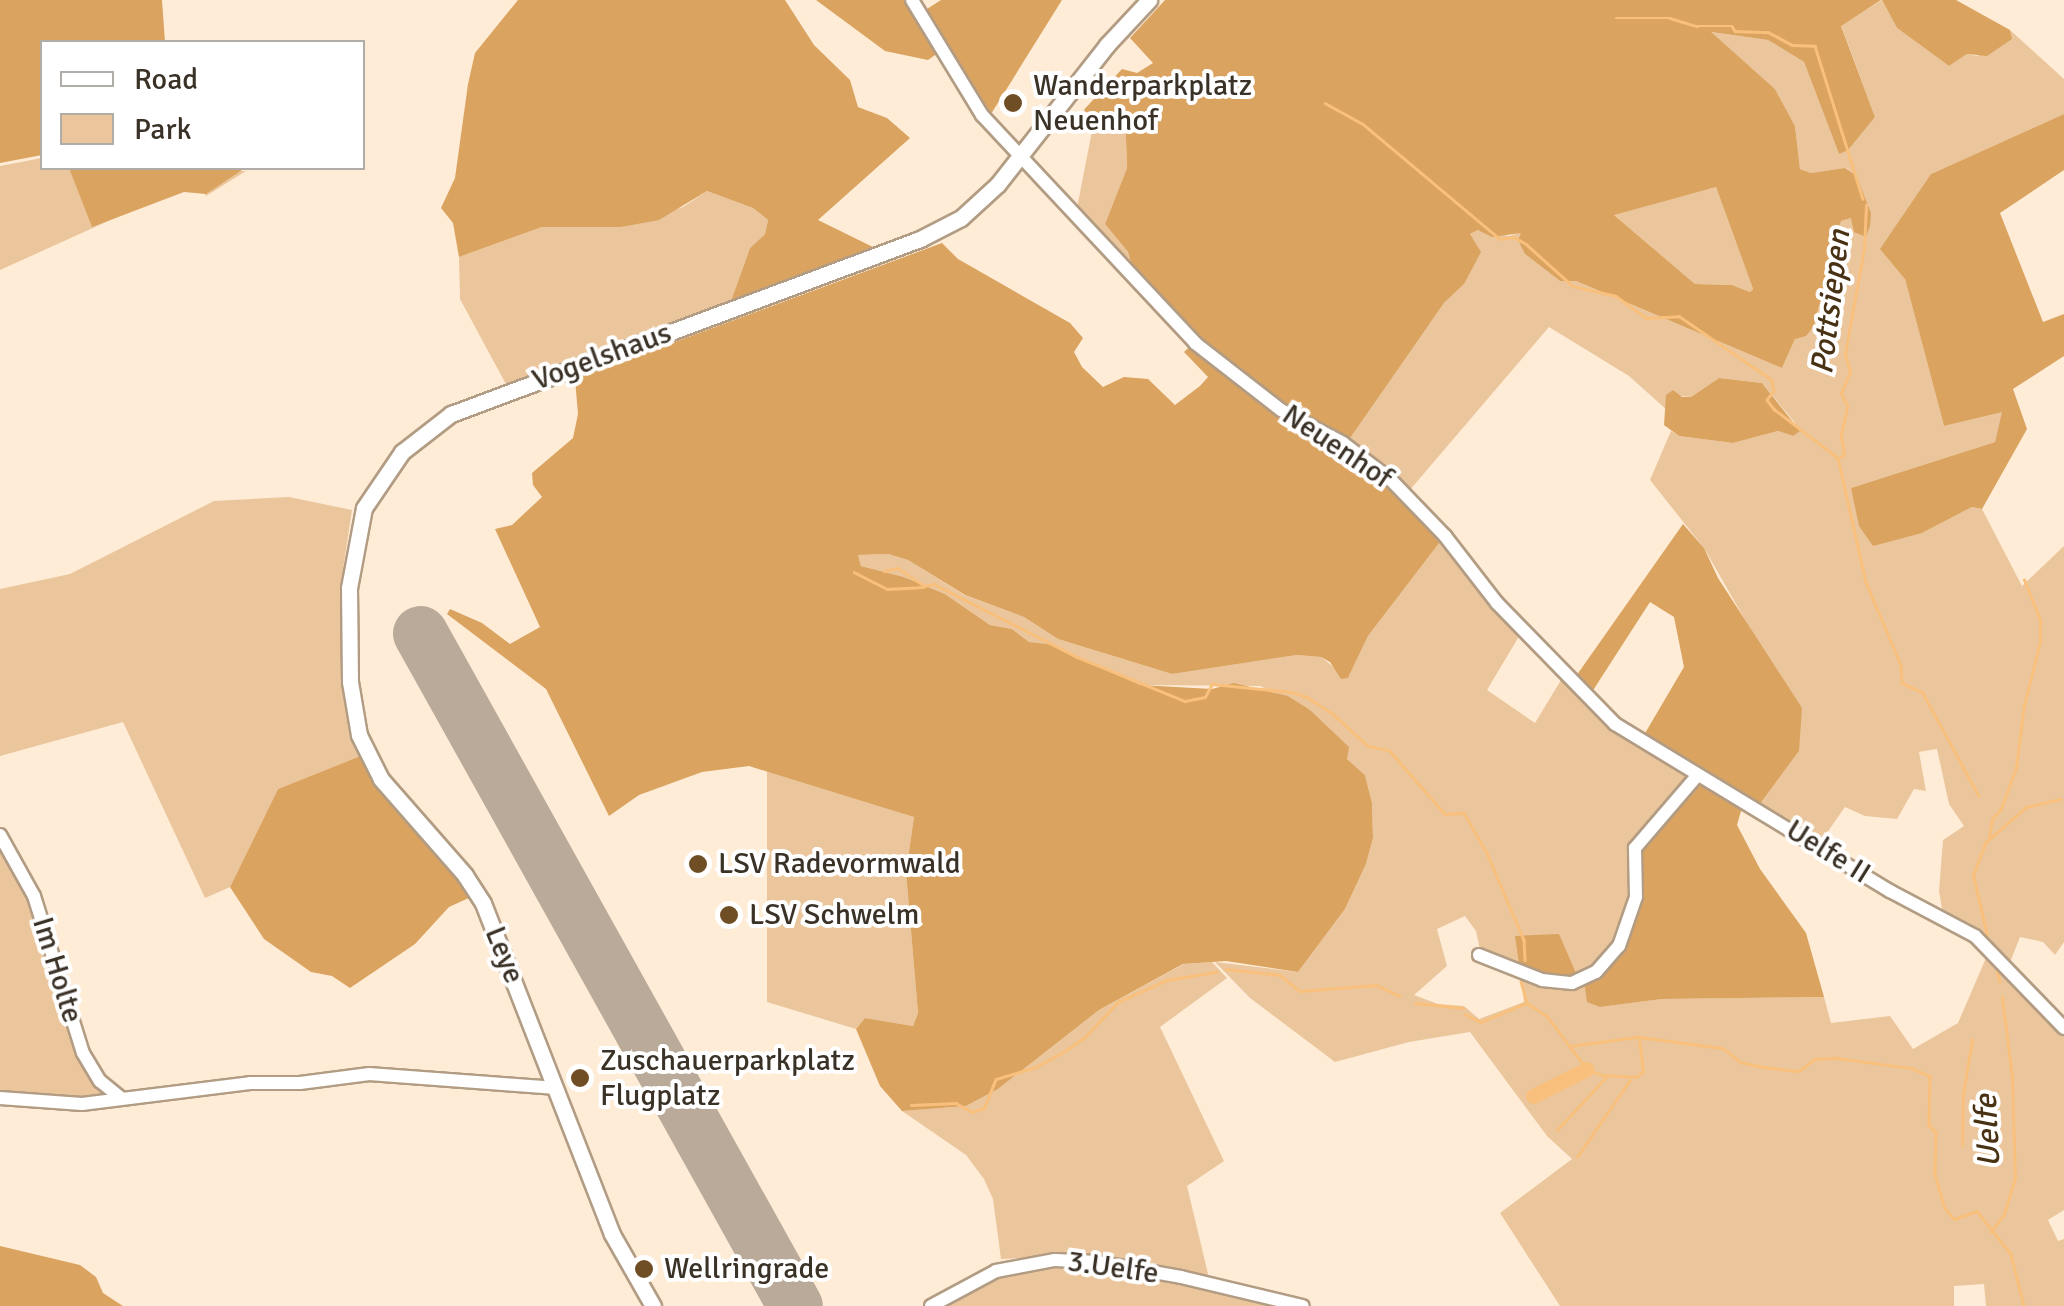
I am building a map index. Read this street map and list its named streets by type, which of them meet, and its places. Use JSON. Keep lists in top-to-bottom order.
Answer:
{
  "streets": {
    "main road": ["Vogelshaus", "Leye"],
    "street": [
      "Neuenhof",
      "Uelfe II",
      "Im Holte",
      "3.Uelfe"
    ]
  },
  "crossings": [
    ["Vogelshaus", "Neuenhof"],
    ["Vogelshaus", "Leye"],
    ["Neuenhof", "Uelfe II"]
  ],
  "water": ["Pottsiepen", "Uelfe"],
  "places": [
    "Wanderparkplatz Neuenhof",
    "LSV Radevormwald",
    "LSV Schwelm",
    "Zuschauerparkplatz Flugplatz",
    "Wellringrade"
  ],
  "legend": ["Road", "Park"]
}
